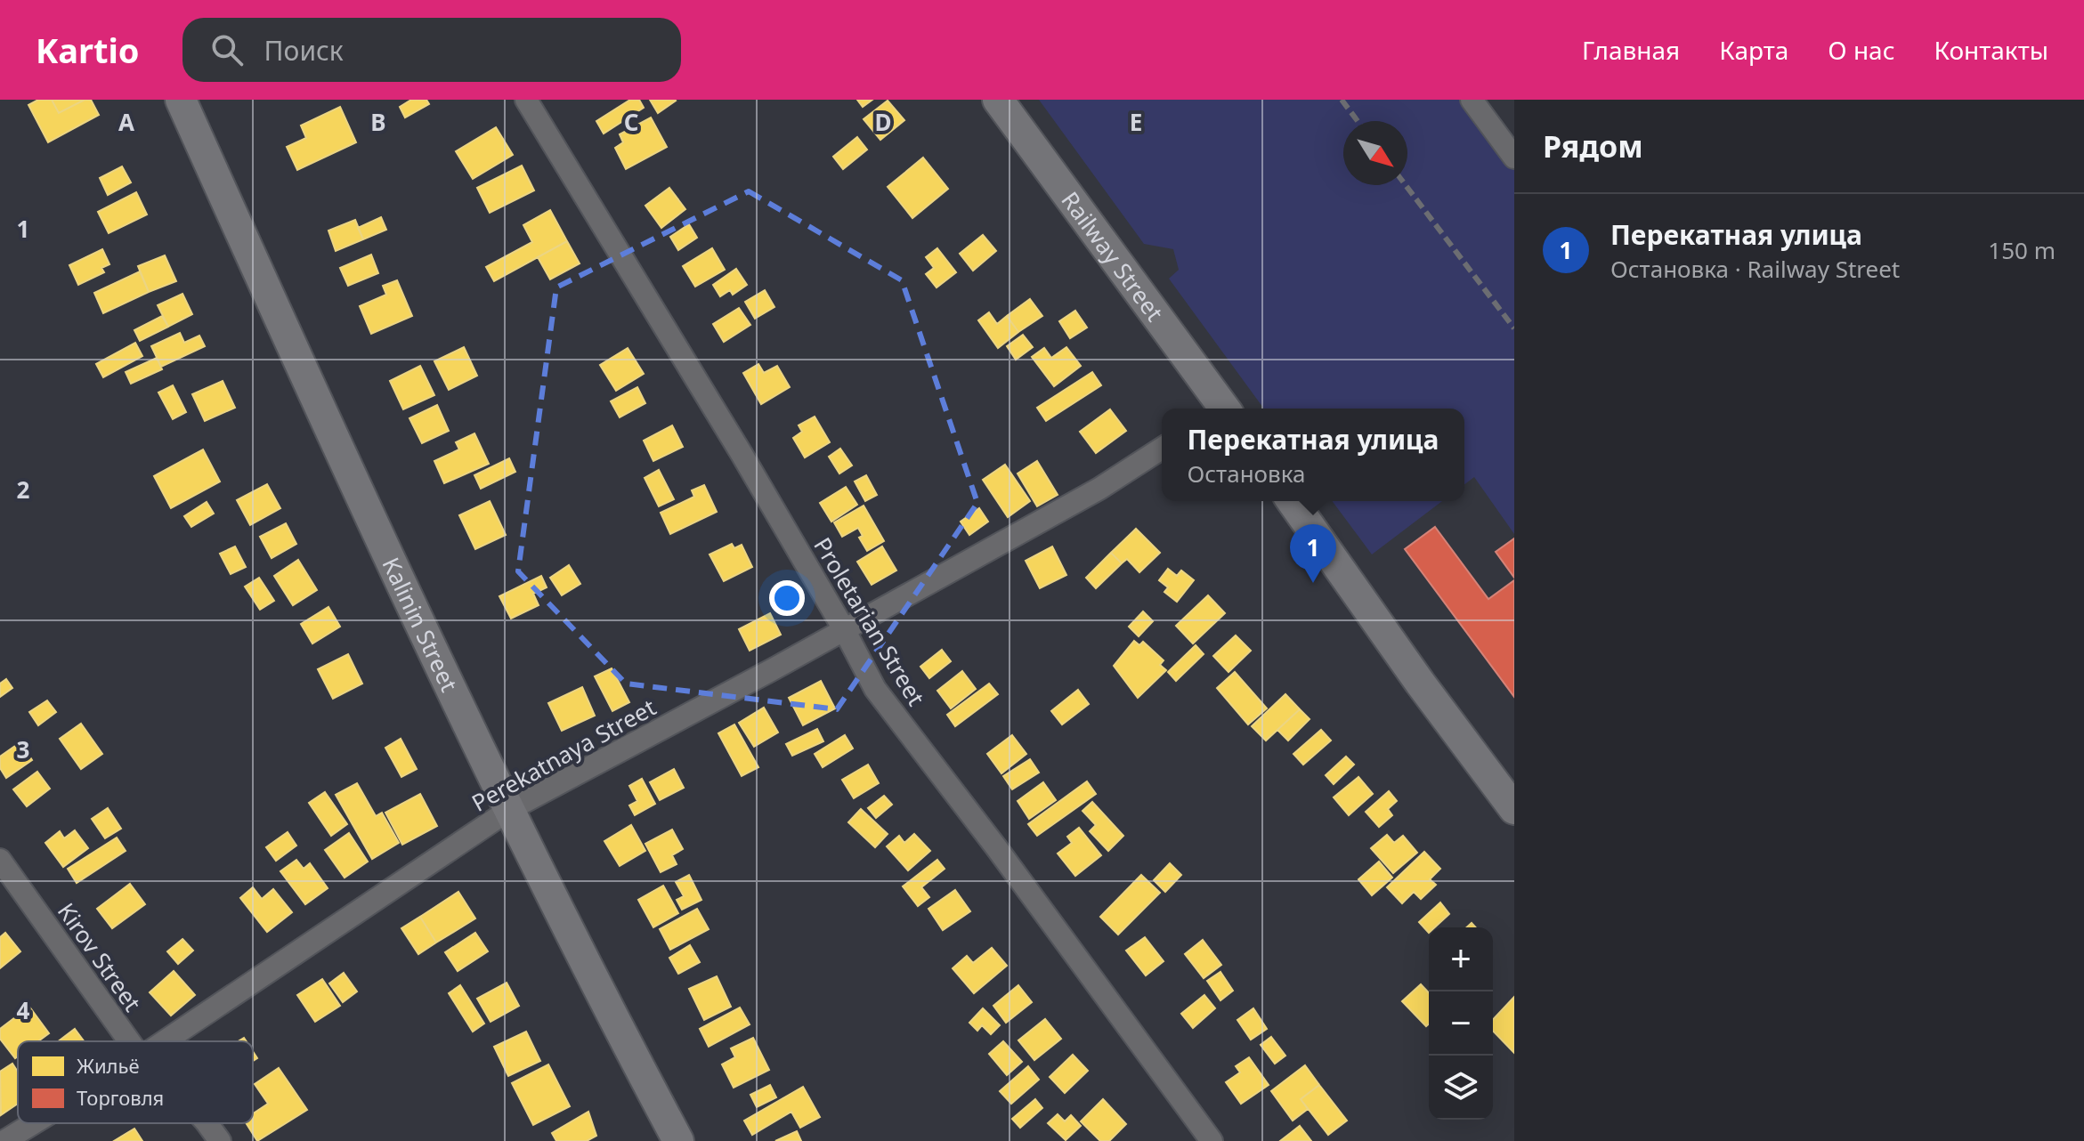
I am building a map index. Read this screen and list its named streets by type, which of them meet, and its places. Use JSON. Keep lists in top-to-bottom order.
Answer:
{
  "streets": {
    "street": [
      "Railway Street",
      "Proletarian Street",
      "Kalinin Street",
      "Perekatnaya Street",
      "Kirov Street"
    ]
  },
  "crossings": [
    ["Proletarian Street", "Perekatnaya Street"],
    ["Kalinin Street", "Perekatnaya Street"]
  ],
  "legend": ["Жильё", "Торговля"],
  "north": "bottom right",
  "page": {
    "header": "Kartio",
    "search": "Поиск",
    "nav": [
      "Главная",
      "Карта",
      "О нас",
      "Контакты"
    ],
    "heading": "Рядом",
    "list": [
      {
        "mark": "1",
        "name": "Перекатная улица",
        "note": "Остановка · Railway Street",
        "value": "150 m"
      }
    ],
    "popup": ["Перекатная улица", "Остановка"],
    "pins": "1",
    "map_buttons": ["+", "−"]
  },
  "grid": {
    "columns": [
      "A",
      "B",
      "C",
      "D",
      "E"
    ],
    "rows": [
      "1",
      "2",
      "3",
      "4"
    ]
  }
}
